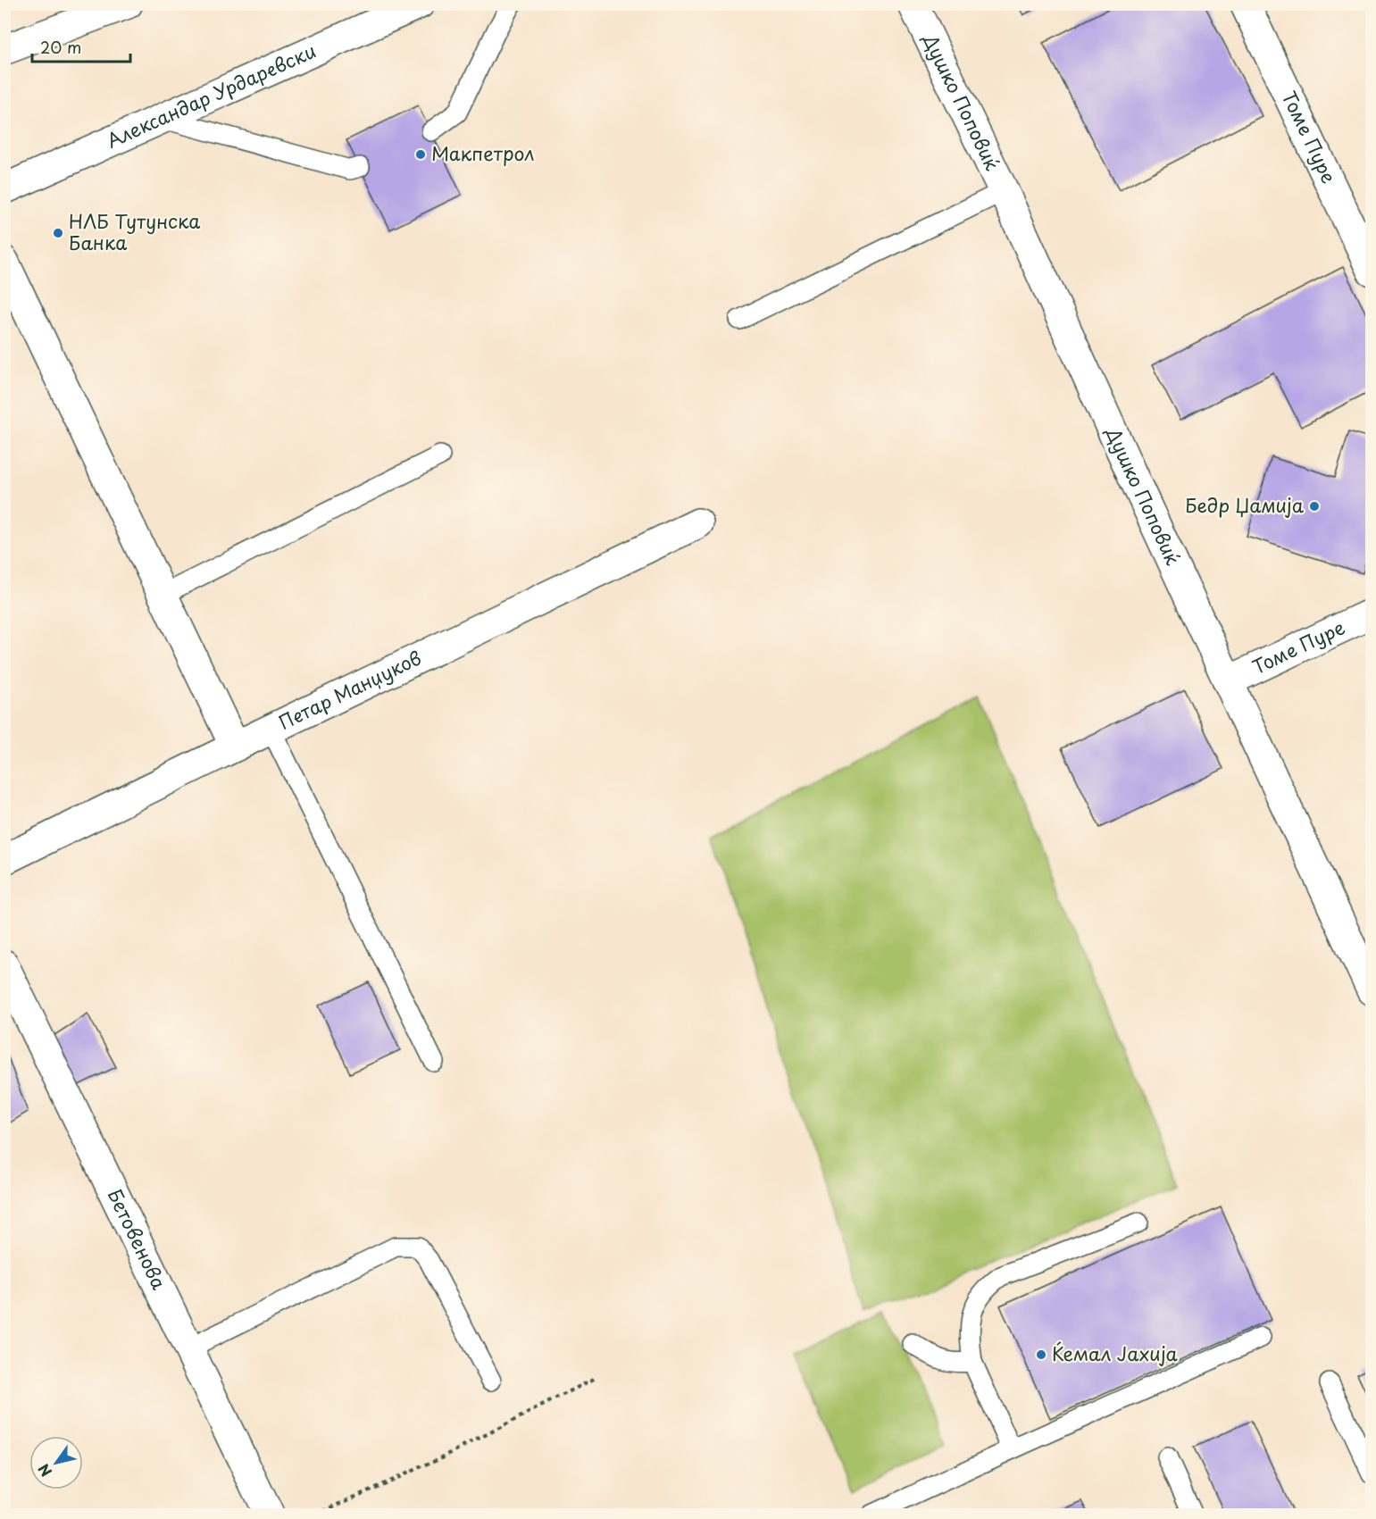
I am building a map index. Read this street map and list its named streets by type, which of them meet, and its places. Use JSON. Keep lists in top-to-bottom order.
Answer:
{
  "streets": {
    "street": [
      "Александар Урдаревски",
      "Душко Поповиќ",
      "Томе Пуре",
      "Петар Манџуков",
      "Бетовенова"
    ]
  },
  "crossings": [
    ["Душко Поповиќ", "Томе Пуре"]
  ],
  "places": [
    "Макпетрол",
    "НЛБ Тутунска Банка",
    "Бедр Џамија",
    "Ќемал Јахија"
  ],
  "scale_bar": "20 m",
  "north": "bottom left"
}
